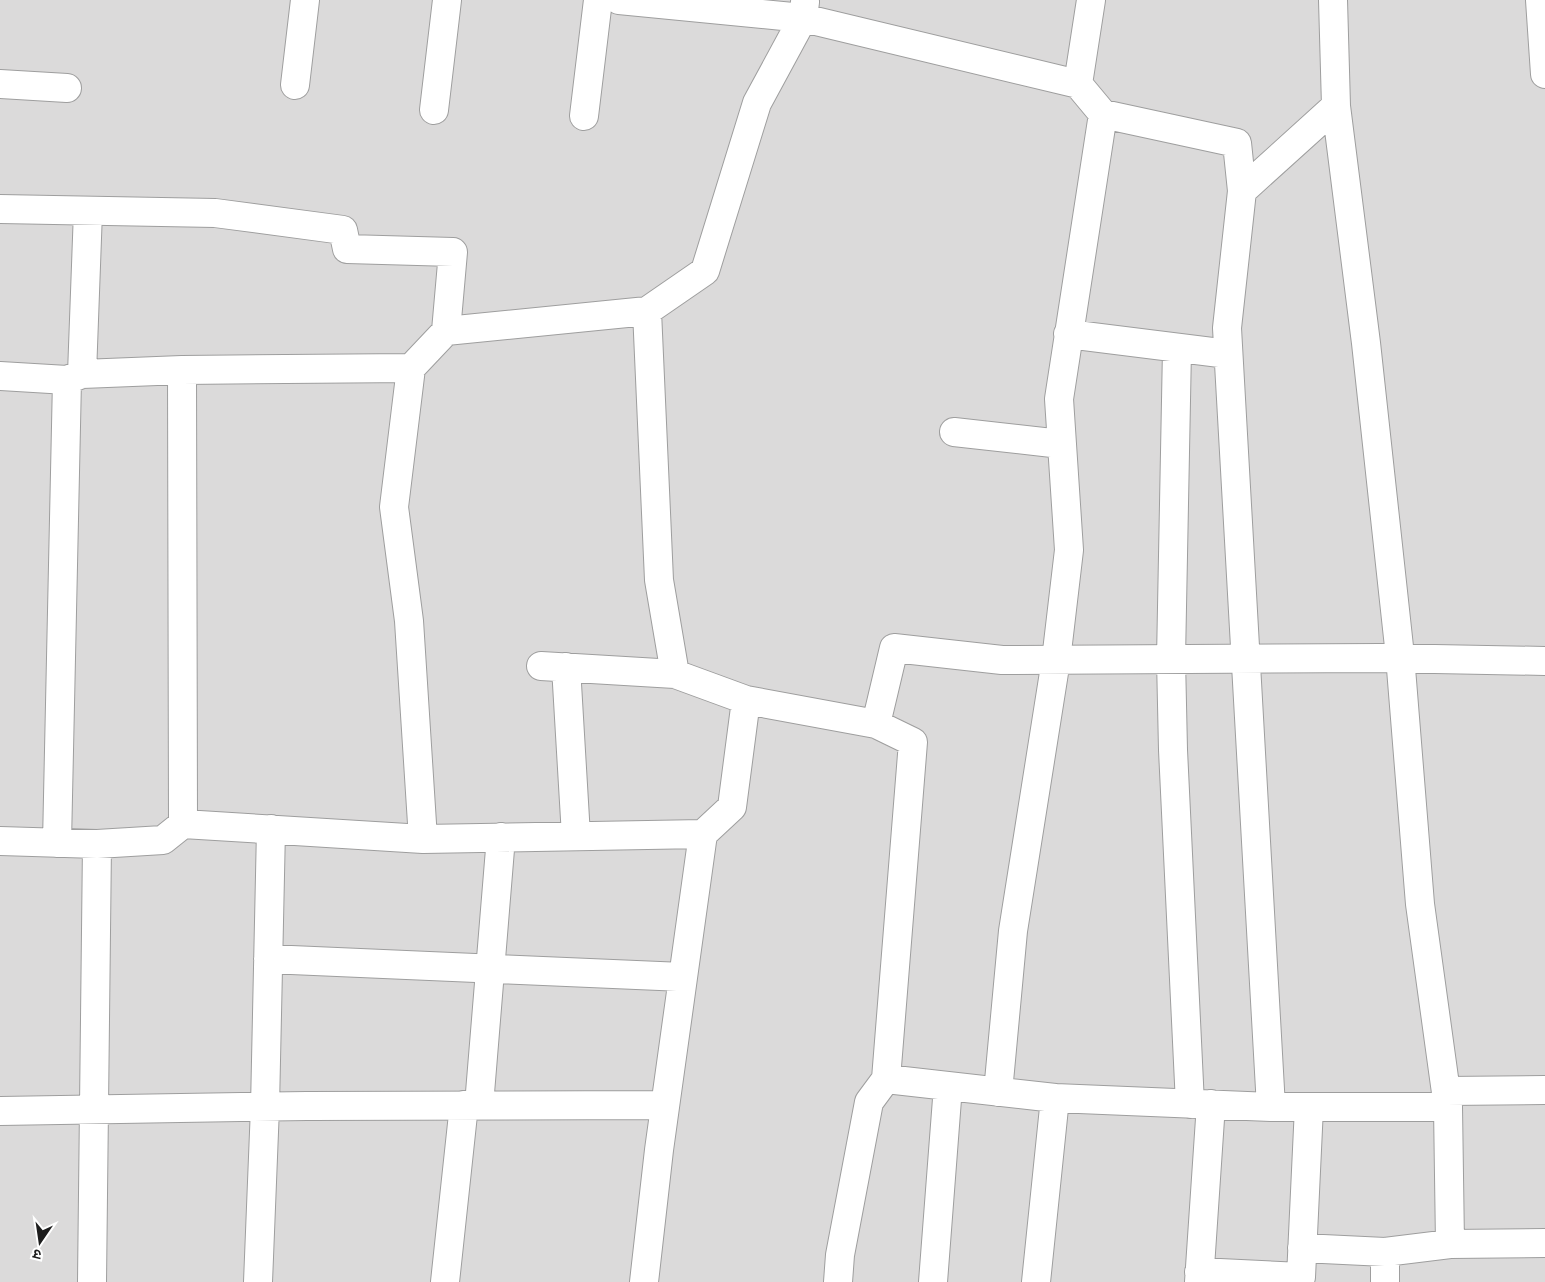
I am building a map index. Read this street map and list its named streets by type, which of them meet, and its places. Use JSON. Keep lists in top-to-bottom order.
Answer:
{
  "north": "bottom"
}
